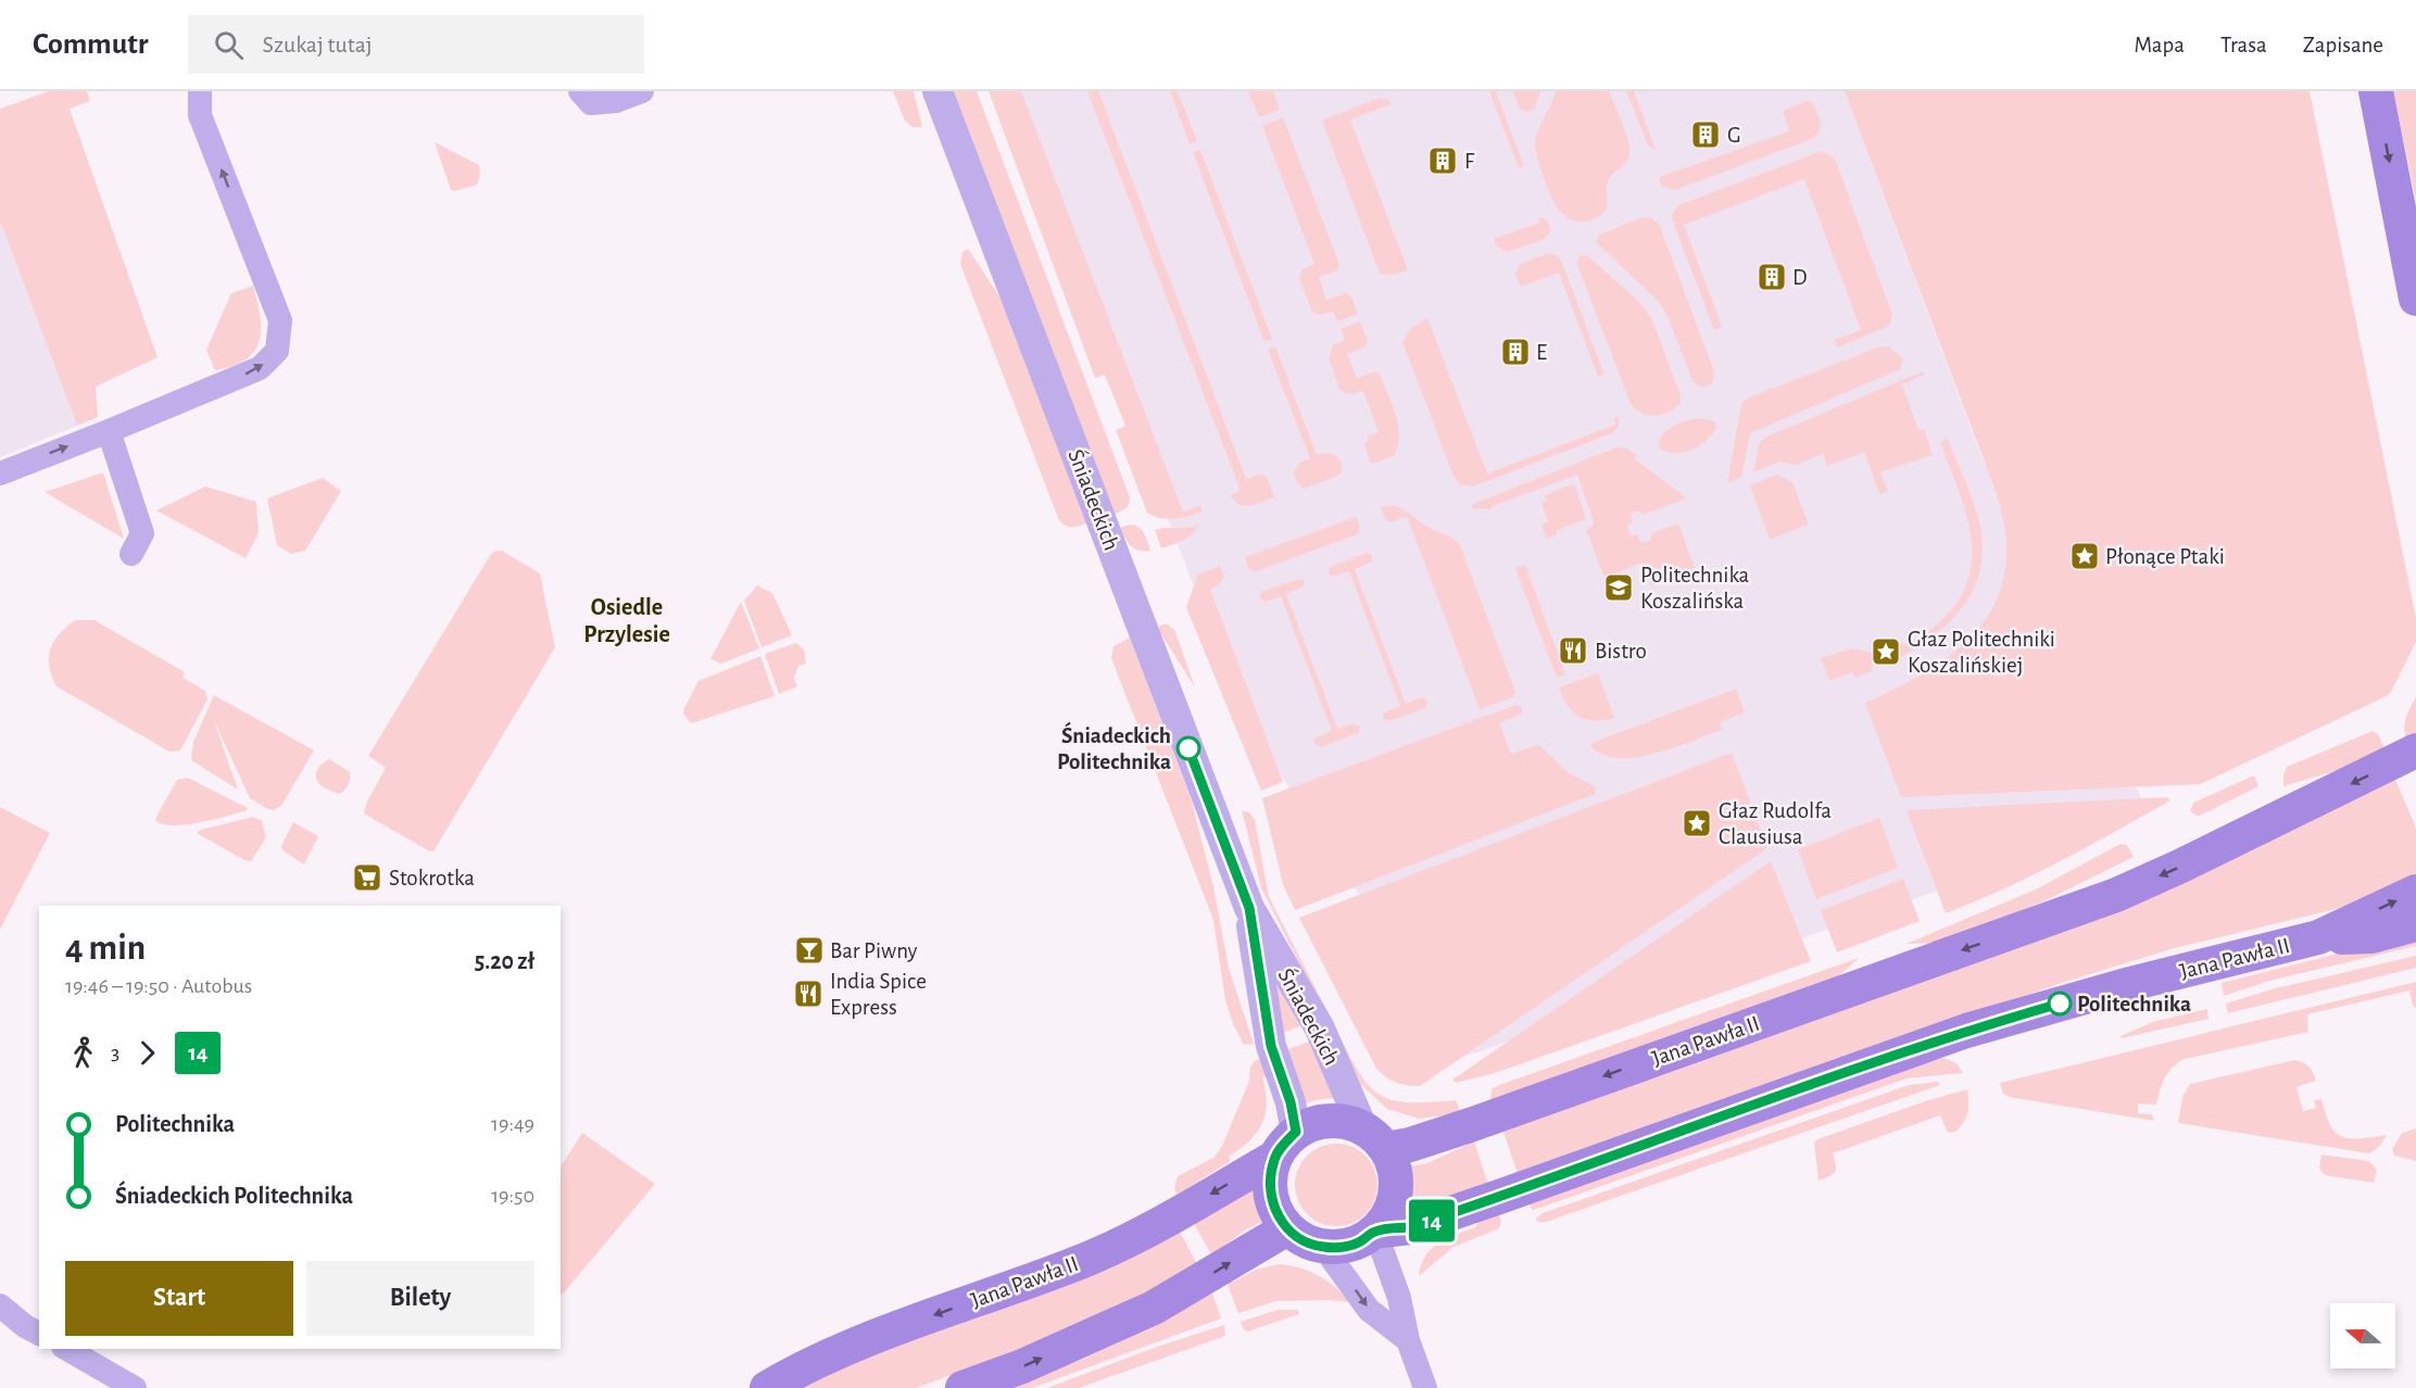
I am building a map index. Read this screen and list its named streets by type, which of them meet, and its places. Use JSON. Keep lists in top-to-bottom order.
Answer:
{
  "streets": {
    "main road": ["Jana Pawła II"],
    "street": ["Śniadeckich"]
  },
  "crossings": [
    ["Śniadeckich", "Jana Pawła II"]
  ],
  "districts": ["Osiedle Przylesie"],
  "places": {
    "building": [
      "G",
      "F",
      "D",
      "E"
    ],
    "place": ["Płonące Ptaki", "Głaz Politechniki Koszalińskiej", "Głaz Rudolfa Clausiusa"],
    "school or university": ["Politechnika Koszalińska"],
    "restaurant": ["Bistro", "India Spice Express"],
    "other": ["Śniadeckich Politechnika", "Politechnika"],
    "supermarket": ["Stokrotka"],
    "bar": ["Bar Piwny"]
  },
  "lines": ["bus line 14"],
  "north": "left",
  "page": {
    "header": "Commutr",
    "search": "Szukaj tutaj",
    "nav": ["Mapa", "Trasa", "Zapisane"],
    "on_map": "14",
    "heading": ["4 min", "19:46 – 19:50 · Autobus", "5.20 zł"],
    "legs": ["3", "14"],
    "list": [
      {
        "name": "Politechnika",
        "value": "19:49"
      },
      {
        "name": "Śniadeckich Politechnika",
        "value": "19:50"
      }
    ],
    "buttons": ["Start", "Bilety"]
  }
}
